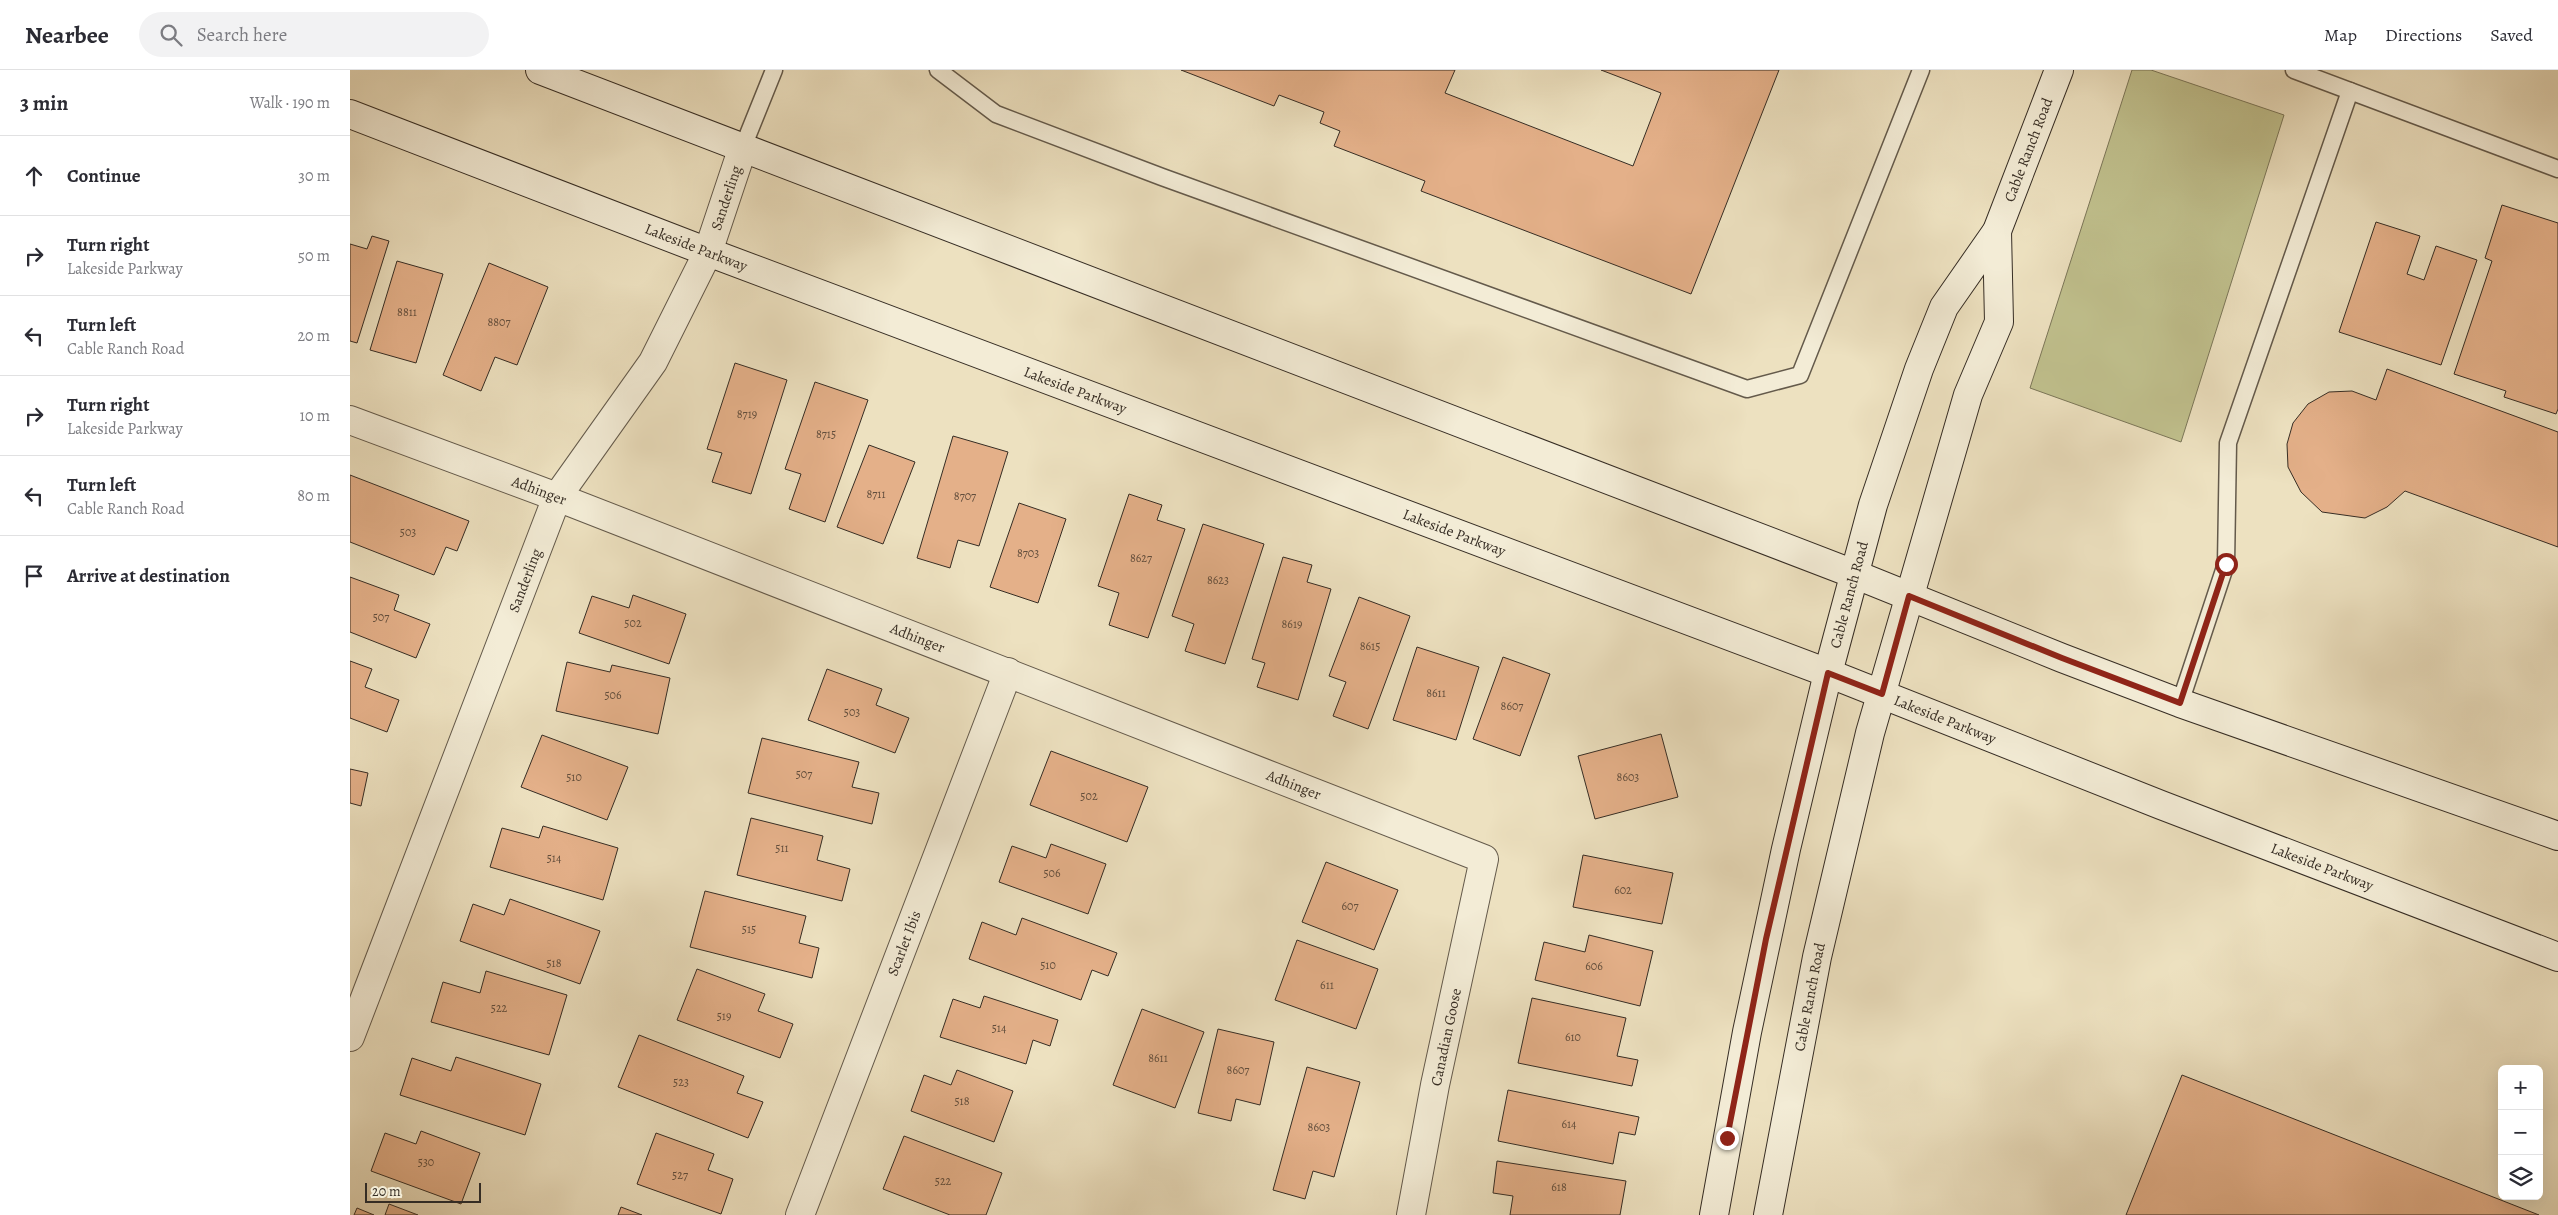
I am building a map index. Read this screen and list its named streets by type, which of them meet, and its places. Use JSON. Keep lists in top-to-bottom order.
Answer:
{
  "streets": {
    "street": [
      "Cable Ranch Road",
      "Sanderling",
      "Lakeside Parkway",
      "Adhinger",
      "Scarlet Ibis",
      "Canadian Goose"
    ]
  },
  "crossings": [
    ["Cable Ranch Road", "Lakeside Parkway"],
    ["Sanderling", "Lakeside Parkway"],
    ["Sanderling", "Adhinger"],
    ["Adhinger", "Scarlet Ibis"],
    ["Adhinger", "Canadian Goose"]
  ],
  "house_numbers": [
    "8811",
    "8807",
    "8719",
    "8715",
    "8711",
    "8707",
    "503",
    "8703",
    "8627",
    "8623",
    "507",
    "502",
    "8619",
    "8615",
    "8611",
    "506",
    "8607",
    "503",
    "507",
    "510",
    "8603",
    "502",
    "511",
    "514",
    "506",
    "602",
    "607",
    "515",
    "518",
    "510",
    "606",
    "611",
    "522",
    "519",
    "514",
    "610",
    "8611",
    "8607",
    "523",
    "518",
    "614",
    "8603",
    "530",
    "527",
    "522",
    "618"
  ],
  "scale_bar": "20 m",
  "page": {
    "header": "Nearbee",
    "search": "Search here",
    "nav": ["Map", "Directions", "Saved"],
    "heading": ["3 min", "Walk · 190 m"],
    "list": [
      ["Continue", "30 m"],
      ["Turn right", "Lakeside Parkway", "50 m"],
      ["Turn left", "Cable Ranch Road", "20 m"],
      ["Turn right", "Lakeside Parkway", "10 m"],
      ["Turn left", "Cable Ranch Road", "80 m"],
      "Arrive at destination"
    ],
    "map_buttons": ["+", "−"],
    "scale": "20 m"
  }
}
